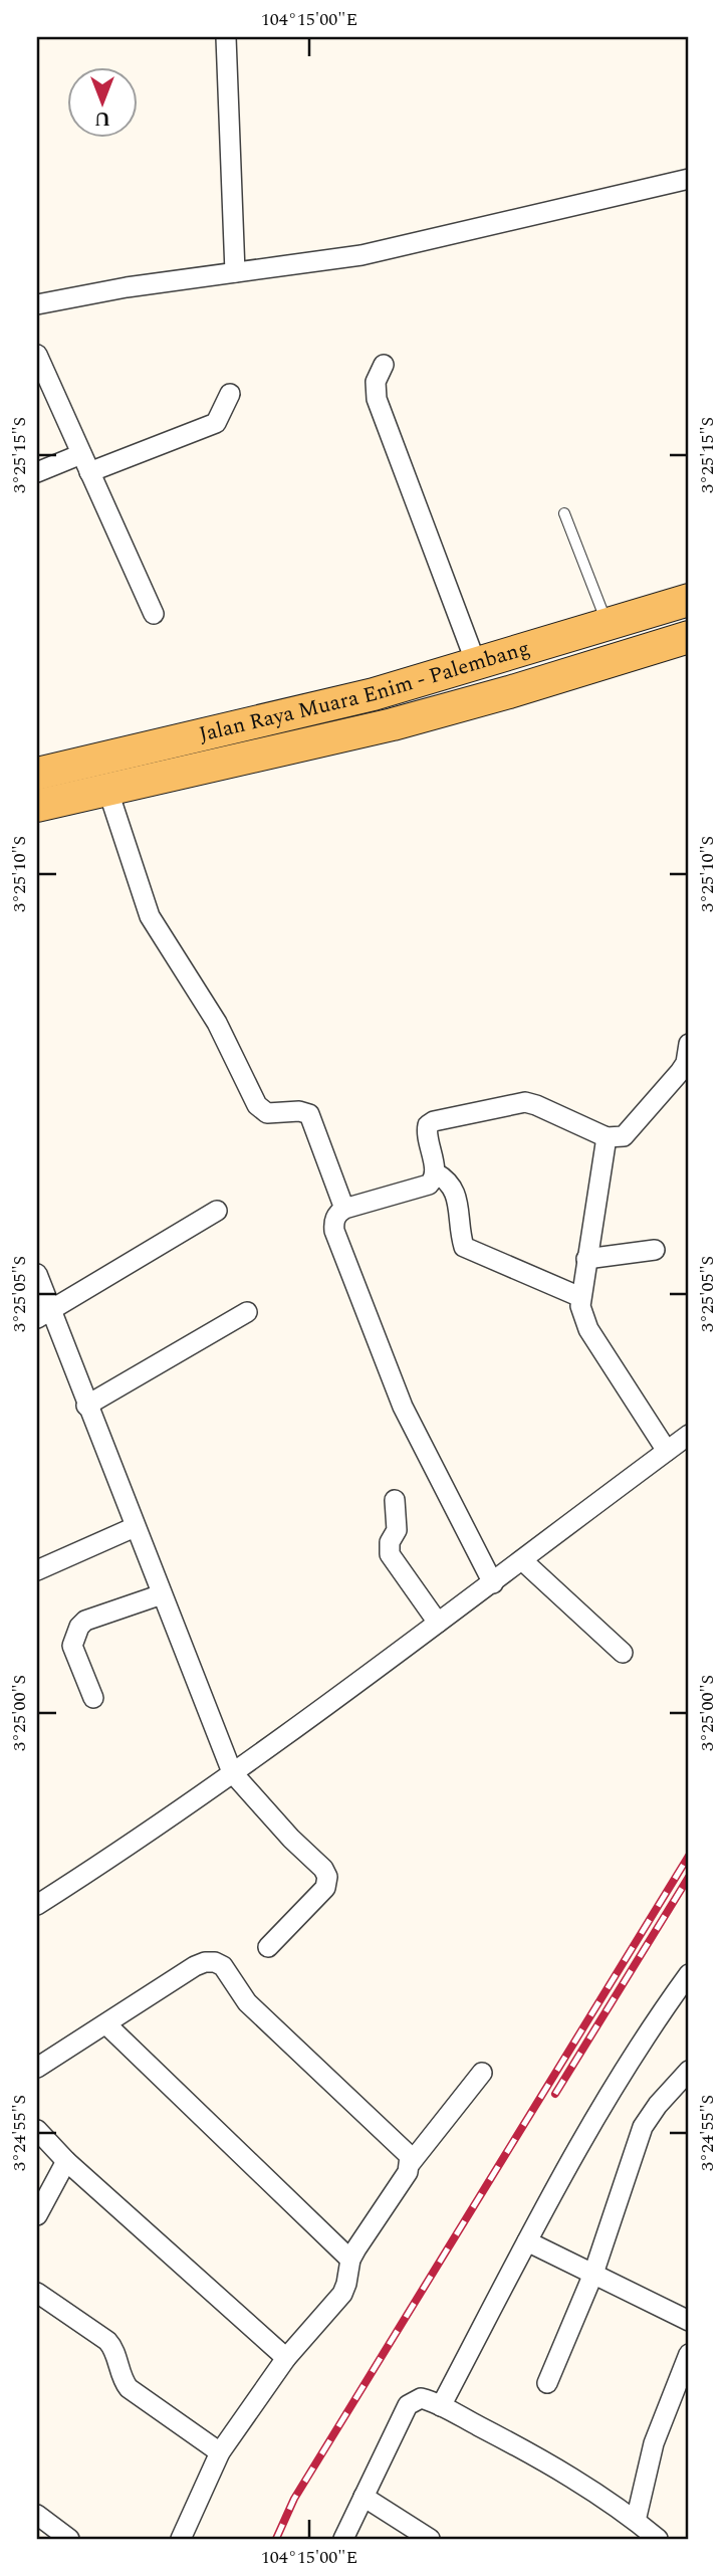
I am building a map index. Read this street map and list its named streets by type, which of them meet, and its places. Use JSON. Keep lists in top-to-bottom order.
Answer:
{
  "streets": {
    "main road": ["Jalan Raya Muara Enim - Palembang"]
  },
  "north": "bottom",
  "coordinates": [
    "104°15'00\"E",
    "3°25'15\"S",
    "3°25'10\"S",
    "3°25'05\"S",
    "3°25'00\"S",
    "3°24'55\"S"
  ]
}
